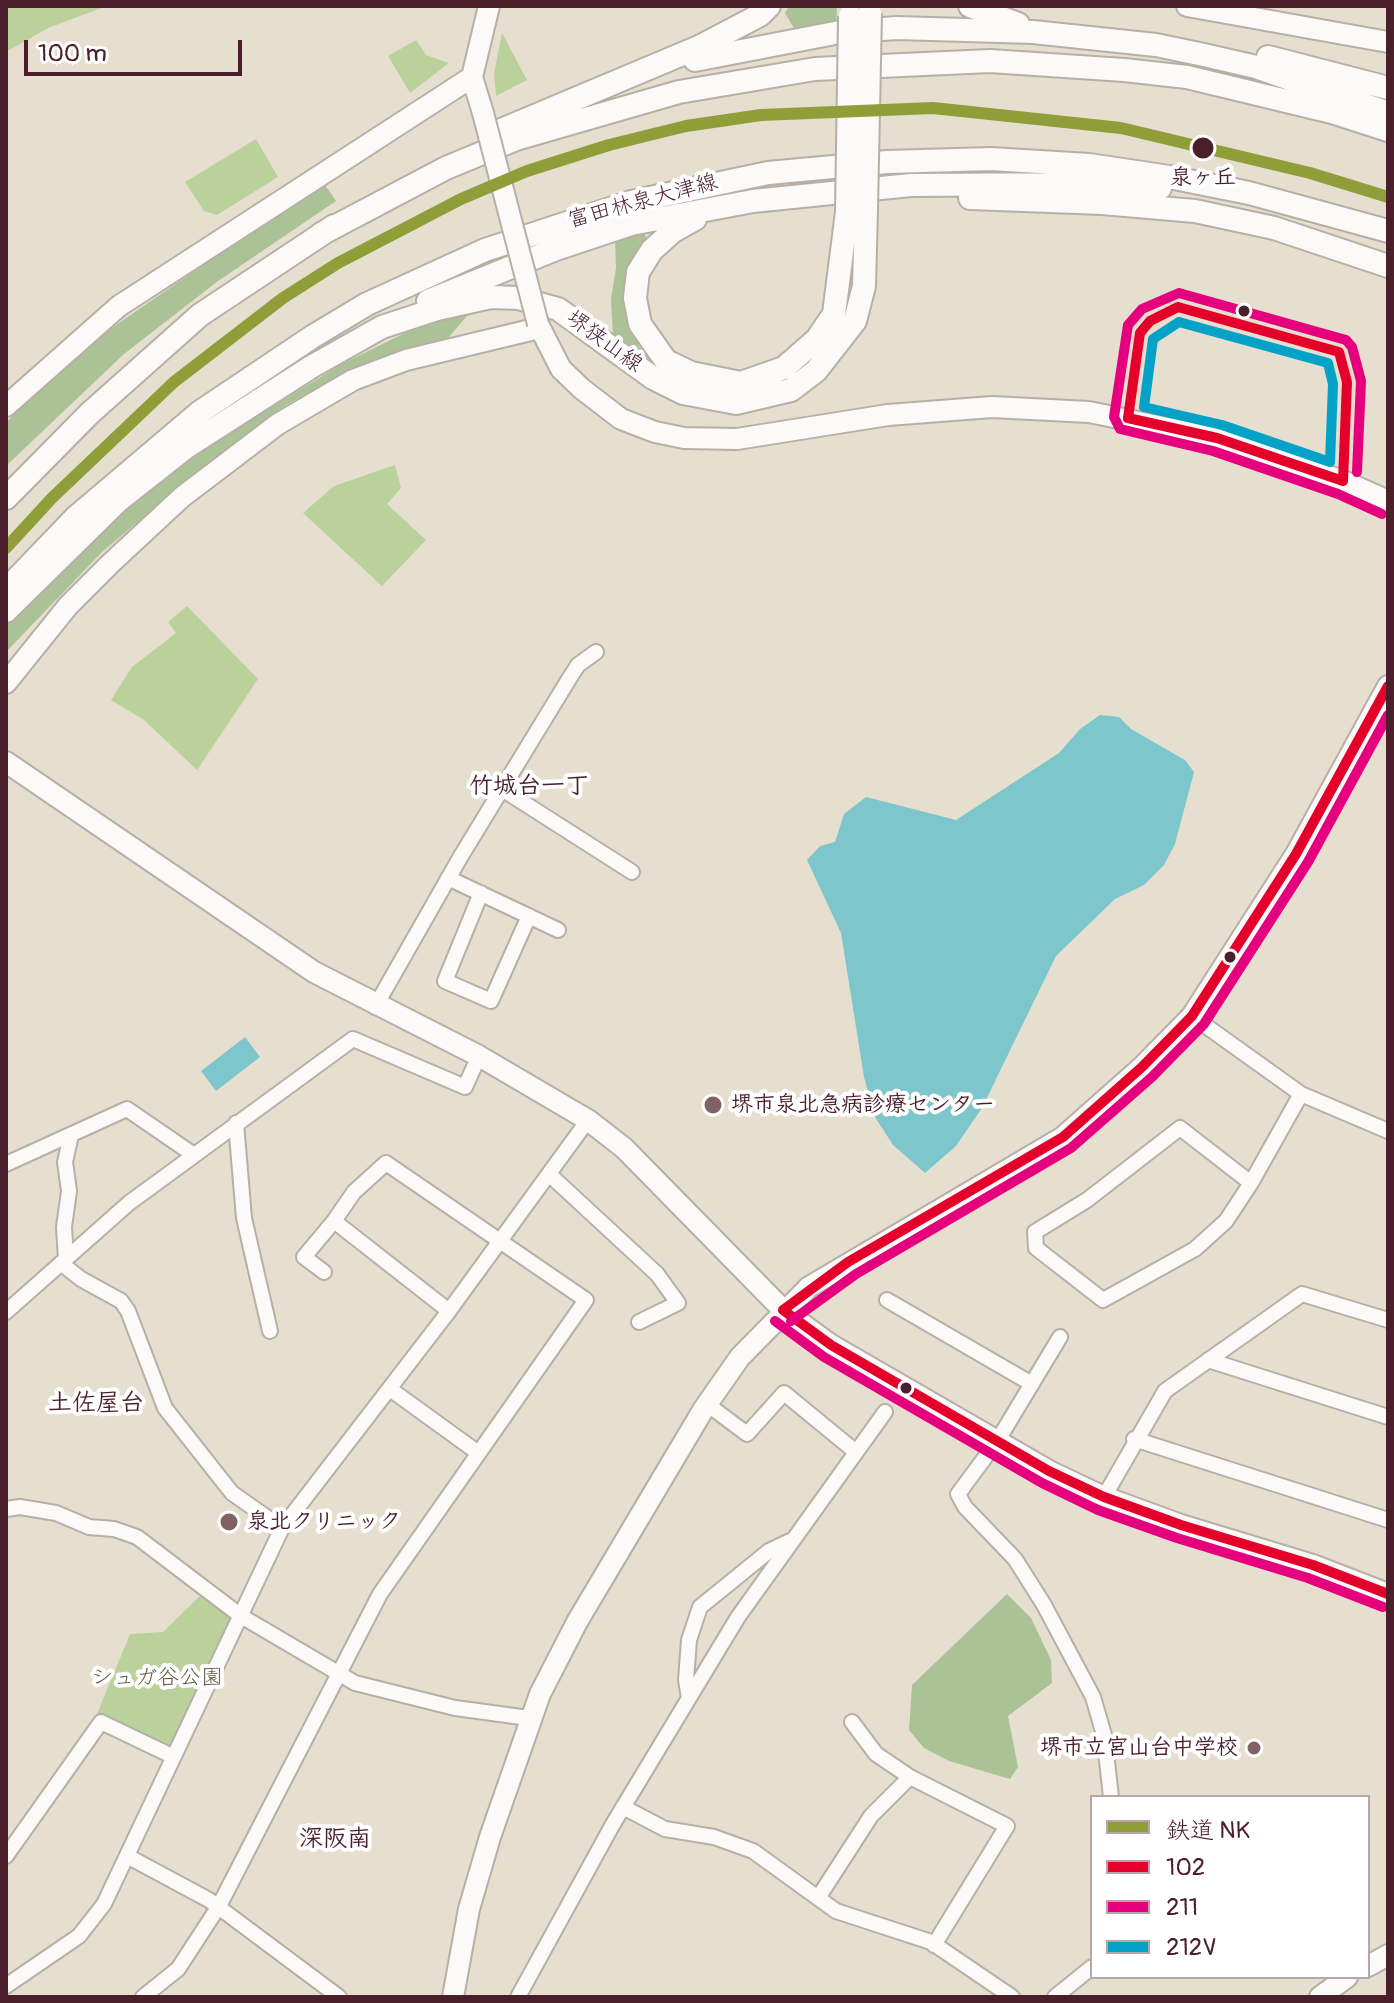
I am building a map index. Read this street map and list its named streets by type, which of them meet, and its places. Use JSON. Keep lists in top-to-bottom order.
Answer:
{
  "streets": {
    "main road": ["富田林泉大津線", "堺狭山線"]
  },
  "districts": ["竹城台一丁", "土佐屋台", "深阪南"],
  "parks": ["シュガ谷公園"],
  "places": [
    "泉ヶ丘",
    "堺市泉北急病診療センター",
    "泉北クリニック",
    "堺市立宮山台中学校"
  ],
  "lines": [
    "rail line NK",
    "transit line 211",
    "transit line 102",
    "transit line 212V"
  ],
  "legend": [
    "鉄道 NK",
    "102",
    "211",
    "212V"
  ],
  "scale_bar": "100 m"
}
